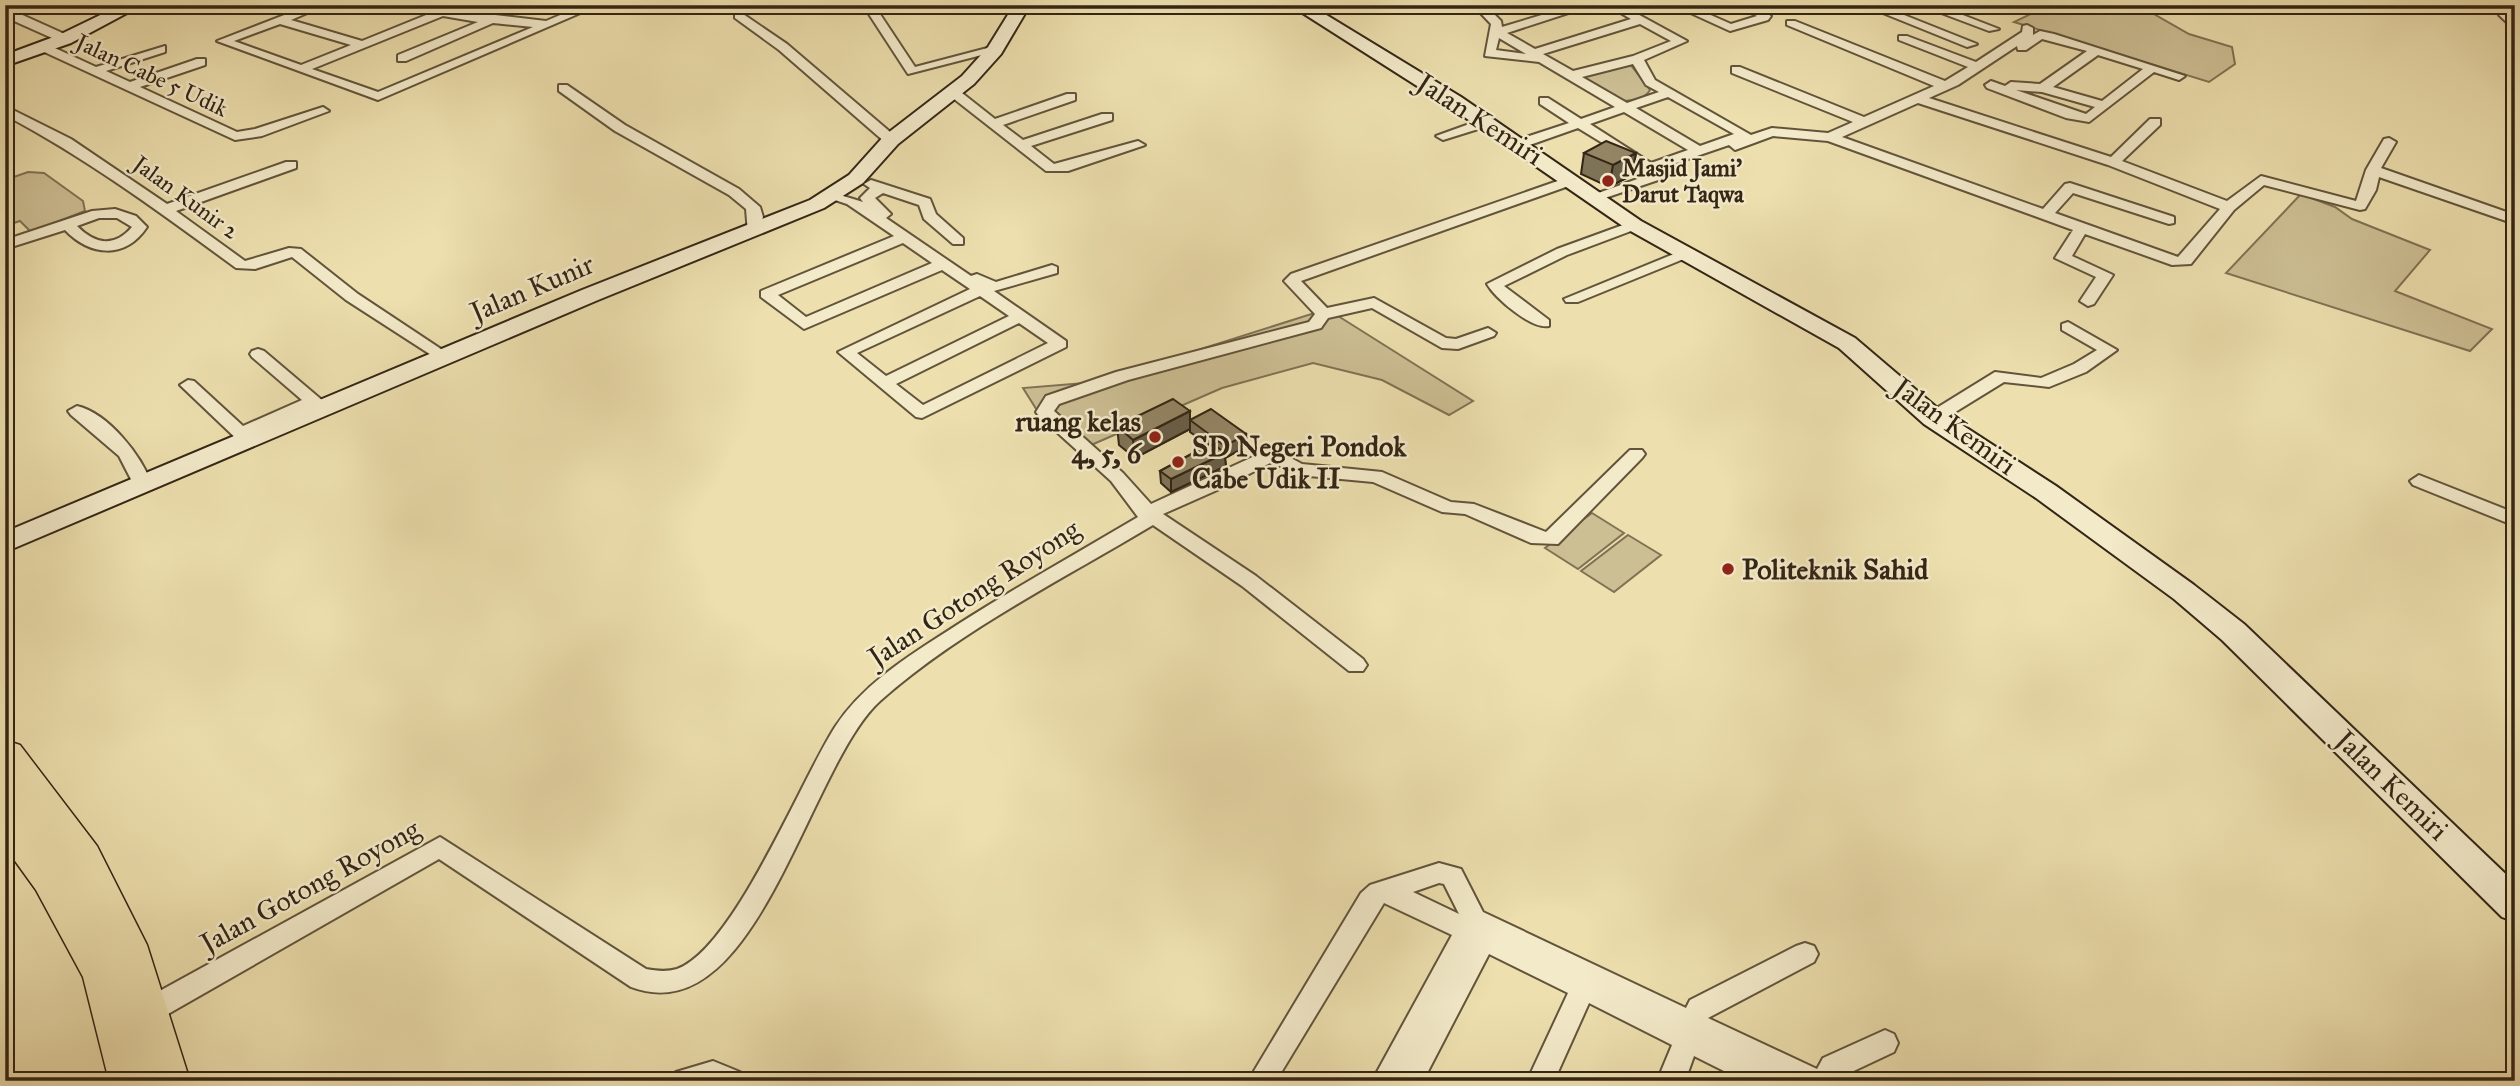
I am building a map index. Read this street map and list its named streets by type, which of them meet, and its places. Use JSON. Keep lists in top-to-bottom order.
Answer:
{
  "streets": {
    "street": [
      "Jalan Cabe 5 Udik",
      "Jalan Kemiri",
      "Jalan Kunir 2",
      "Jalan Kunir",
      "Jalan Gotong Royong"
    ]
  },
  "crossings": [
    ["Jalan Kunir 2", "Jalan Kunir"]
  ],
  "places": [
    "Masjid Jami' Darut Taqwa",
    "ruang kelas 4, 5, 6",
    "SD Negeri Pondok Cabe Udik II",
    "Politeknik Sahid"
  ]
}
